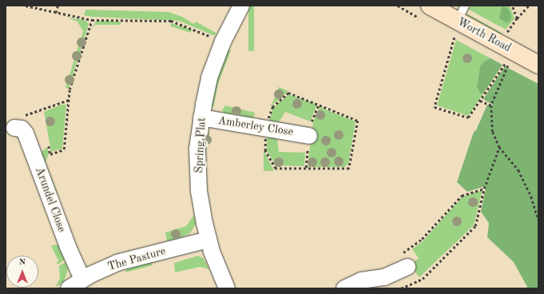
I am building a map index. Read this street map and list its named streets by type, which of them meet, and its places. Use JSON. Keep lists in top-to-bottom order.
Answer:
{
  "streets": {
    "street": [
      "Worth Road",
      "Amberley Close",
      "Spring Plat",
      "Arundel Close",
      "The Pasture"
    ]
  },
  "crossings": [
    ["Amberley Close", "Spring Plat"],
    ["Spring Plat", "The Pasture"],
    ["Arundel Close", "The Pasture"]
  ],
  "north": "top"
}
